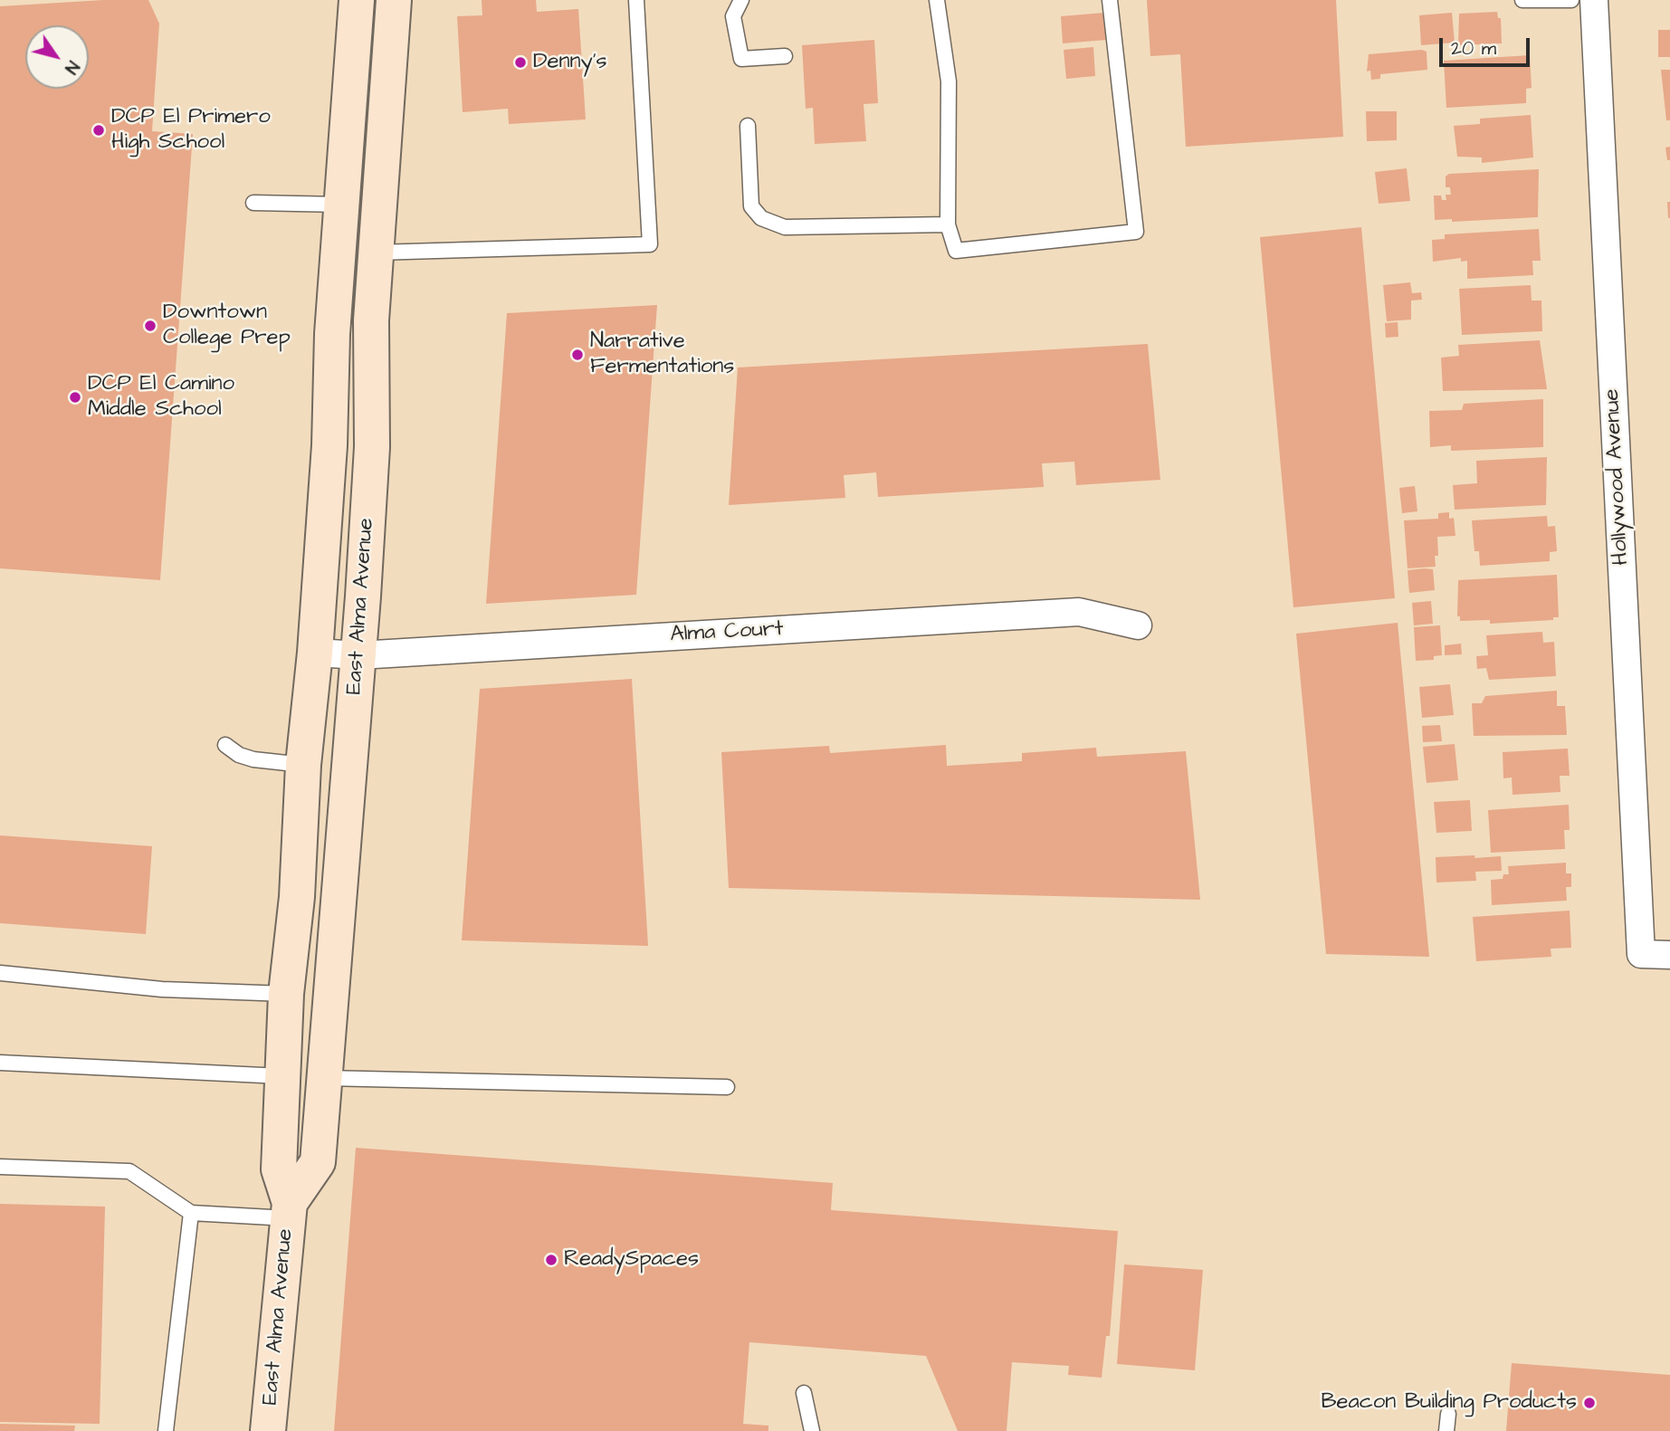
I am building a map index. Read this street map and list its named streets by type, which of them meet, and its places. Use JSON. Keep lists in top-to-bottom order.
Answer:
{
  "streets": {
    "main road": ["East Alma Avenue"],
    "street": ["Hollywood Avenue", "Alma Court"]
  },
  "crossings": [
    ["East Alma Avenue", "Alma Court"]
  ],
  "places": [
    "Denny's",
    "DCP El Primero High School",
    "Downtown College Prep",
    "Narrative Fermentations",
    "DCP El Camino Middle School",
    "ReadySpaces",
    "Beacon Building Products"
  ],
  "scale_bar": "20 m",
  "north": "bottom right"
}
